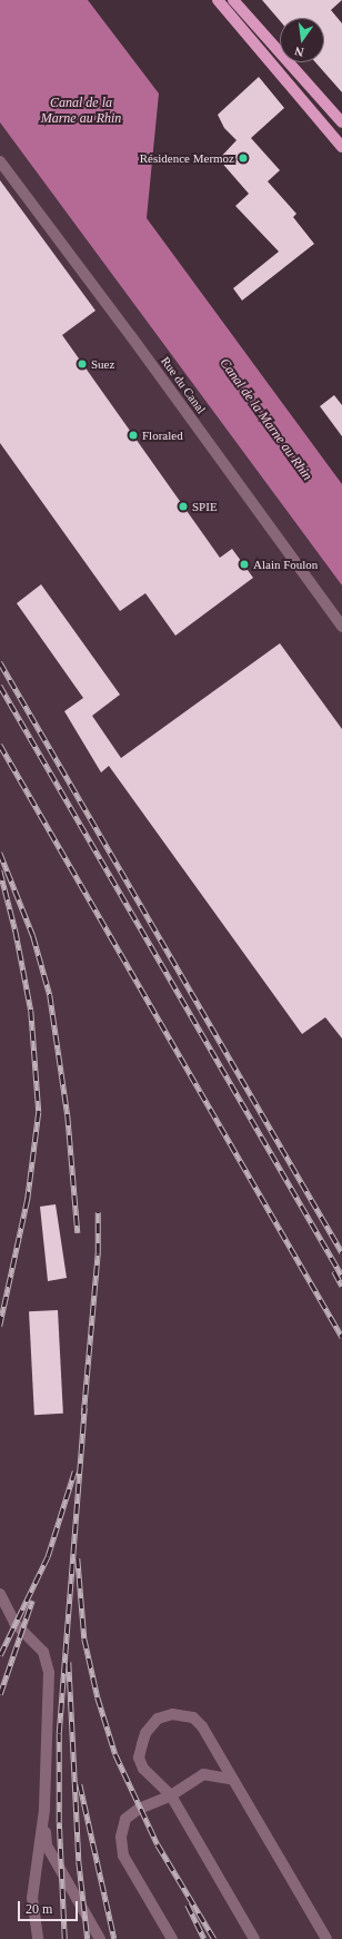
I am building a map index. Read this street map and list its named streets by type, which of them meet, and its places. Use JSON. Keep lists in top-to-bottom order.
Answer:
{
  "streets": {
    "street": ["Rue du Canal"]
  },
  "water": ["Canal de la Marne au Rhin"],
  "places": [
    "Résidence Mermoz",
    "Suez",
    "Floraled",
    "SPIE",
    "Alain Foulon"
  ],
  "scale_bar": "20 m",
  "north": "bottom"
}
